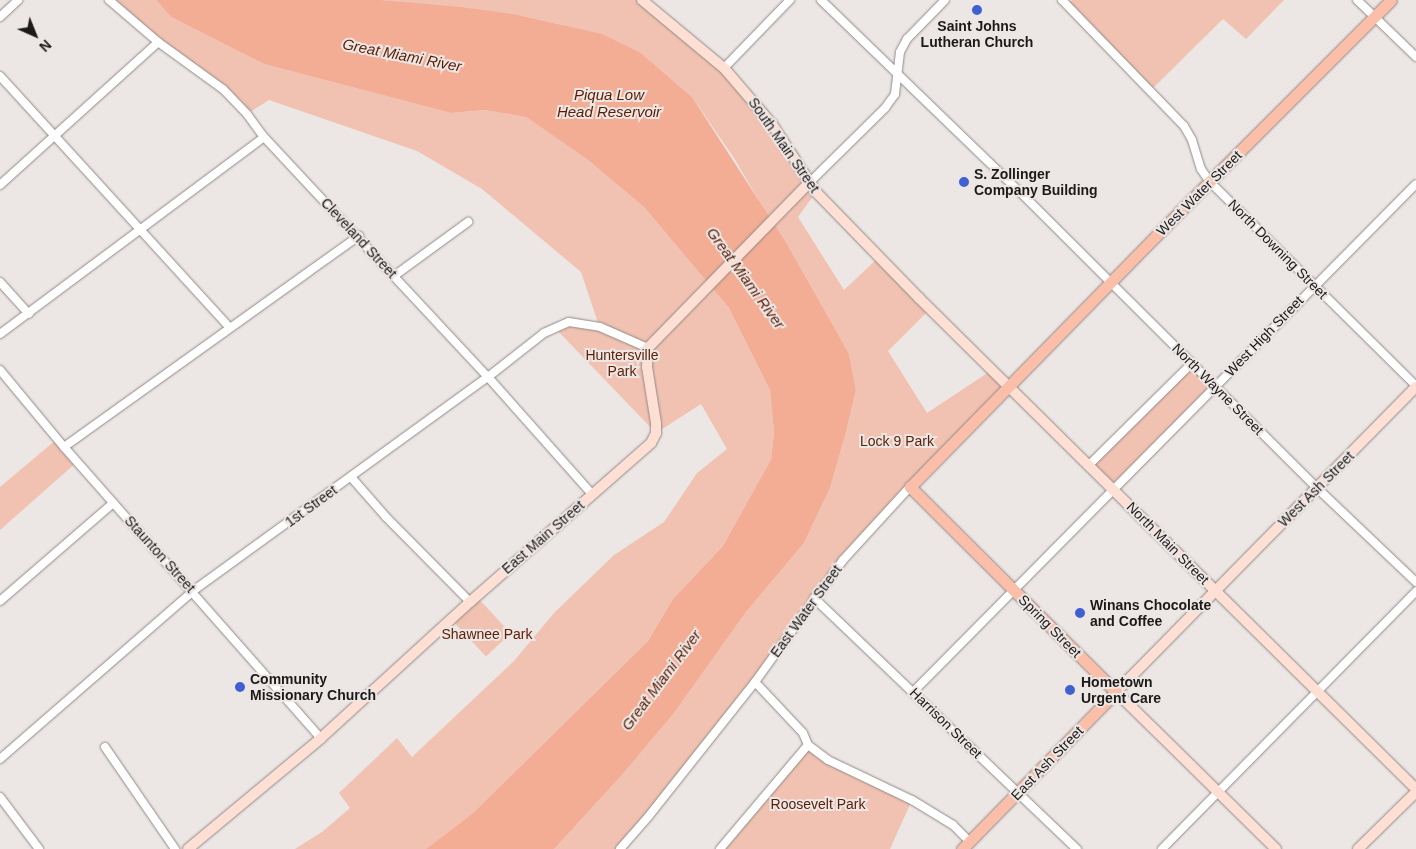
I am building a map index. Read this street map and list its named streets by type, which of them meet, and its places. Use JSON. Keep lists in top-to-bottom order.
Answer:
{
  "streets": {
    "main road": [
      "West Water Street",
      "East Water Street",
      "Spring Street",
      "East Ash Street"
    ],
    "street": [
      "South Main Street",
      "Cleveland Street",
      "North Downing Street",
      "West High Street",
      "North Wayne Street",
      "West Ash Street",
      "1st Street",
      "East Main Street",
      "North Main Street",
      "Staunton Street",
      "Harrison Street"
    ]
  },
  "crossings": [
    ["South Main Street", "North Main Street"],
    ["West Water Street", "North Downing Street"],
    ["West Water Street", "North Wayne Street"],
    ["West Water Street", "North Main Street"],
    ["West Water Street", "East Water Street"],
    ["Cleveland Street", "1st Street"],
    ["Cleveland Street", "East Main Street"],
    ["North Downing Street", "West High Street"],
    ["North Downing Street", "West Ash Street"],
    ["West High Street", "North Wayne Street"],
    ["West High Street", "North Main Street"],
    ["West High Street", "Spring Street"],
    ["West High Street", "Harrison Street"],
    ["North Wayne Street", "West Ash Street"],
    ["West Ash Street", "North Main Street"],
    ["West Ash Street", "East Ash Street"],
    ["1st Street", "East Main Street"],
    ["1st Street", "Staunton Street"],
    ["East Main Street", "Staunton Street"],
    ["North Main Street", "East Water Street"],
    ["North Main Street", "East Ash Street"],
    ["East Water Street", "Spring Street"],
    ["East Water Street", "Harrison Street"],
    ["Spring Street", "East Ash Street"],
    ["Harrison Street", "East Ash Street"]
  ],
  "water": ["Great Miami River", "Piqua Low Head Reservoir"],
  "parks": [
    "Huntersville Park",
    "Lock 9 Park",
    "Shawnee Park",
    "Roosevelt Park"
  ],
  "places": [
    "Saint Johns Lutheran Church",
    "S. Zollinger Company Building",
    "Winans Chocolate and Coffee",
    "Community Missionary Church",
    "Hometown Urgent Care"
  ],
  "north": "bottom right"
}
